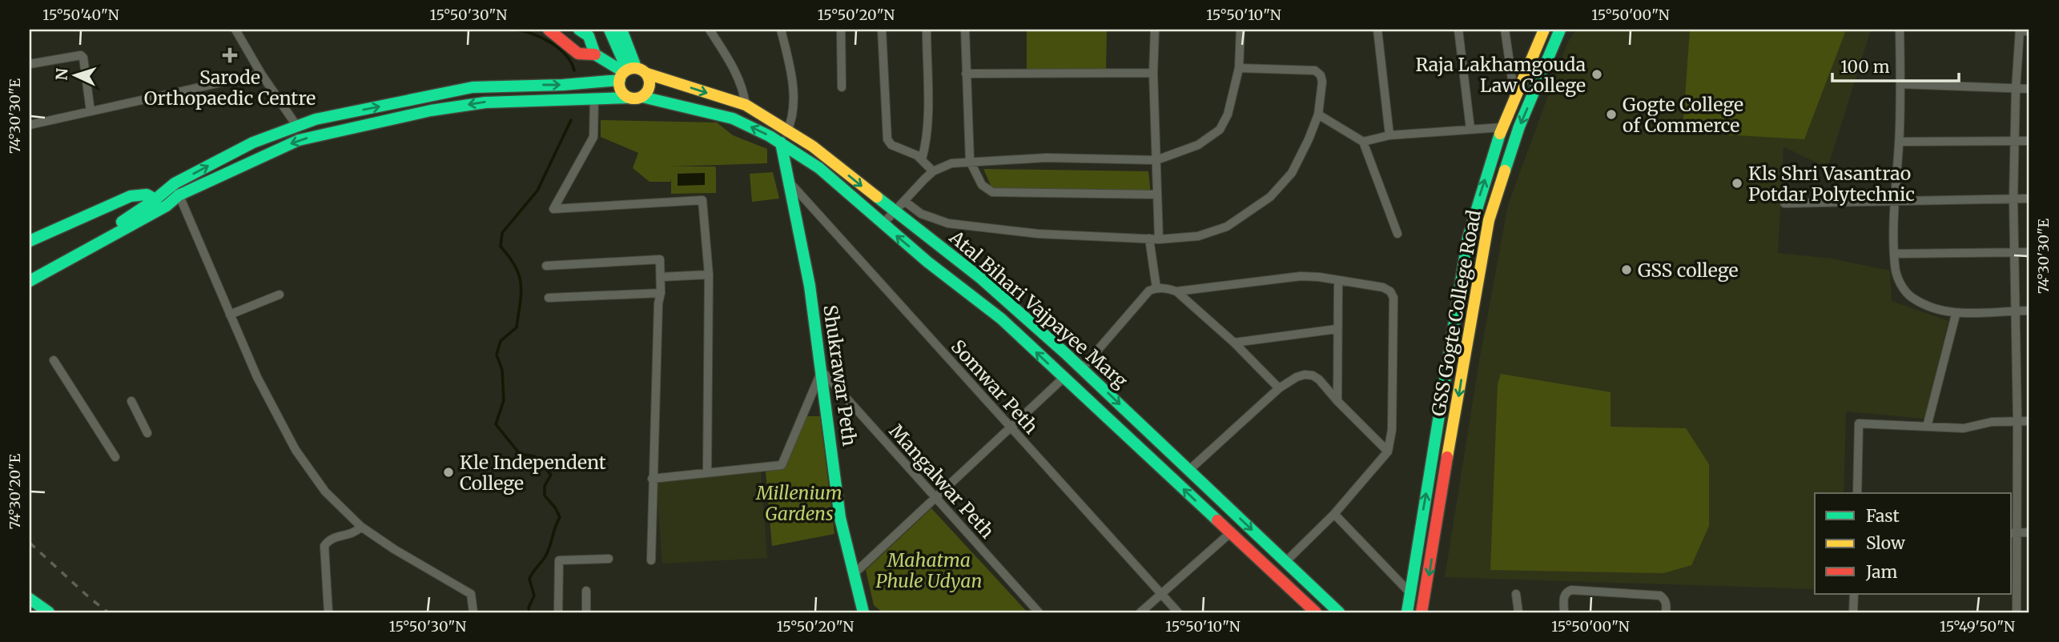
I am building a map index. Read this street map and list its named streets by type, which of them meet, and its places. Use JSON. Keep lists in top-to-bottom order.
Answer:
{
  "streets": {
    "main road": ["Atal Bihari Vajpayee Marg", "GSS Gogte College Road", "Shukrawar Peth"],
    "street": ["Somwar Peth", "Mangalwar Peth"]
  },
  "crossings": [
    ["Atal Bihari Vajpayee Marg", "Shukrawar Peth"],
    ["Shukrawar Peth", "Somwar Peth"],
    ["Shukrawar Peth", "Mangalwar Peth"]
  ],
  "parks": ["Millenium Gardens", "Mahatma Phule Udyan"],
  "places": {
    "health": ["Sarode Orthopaedic Centre"],
    "other": [
      "Raja Lakhamgouda Law College",
      "Gogte College of Commerce",
      "Kls Shri Vasantrao Potdar Polytechnic",
      "GSS college",
      "Kle Independent College"
    ]
  },
  "legend": ["Fast", "Slow", "Jam"],
  "scale_bar": "100 m",
  "north": "left",
  "coordinates": [
    "15°50'40\"N",
    "15°50'30\"N",
    "15°50'20\"N",
    "15°50'10\"N",
    "15°50'00\"N",
    "74°30'30\"E",
    "74°30'20\"E",
    "15°49'50\"N"
  ]
}
